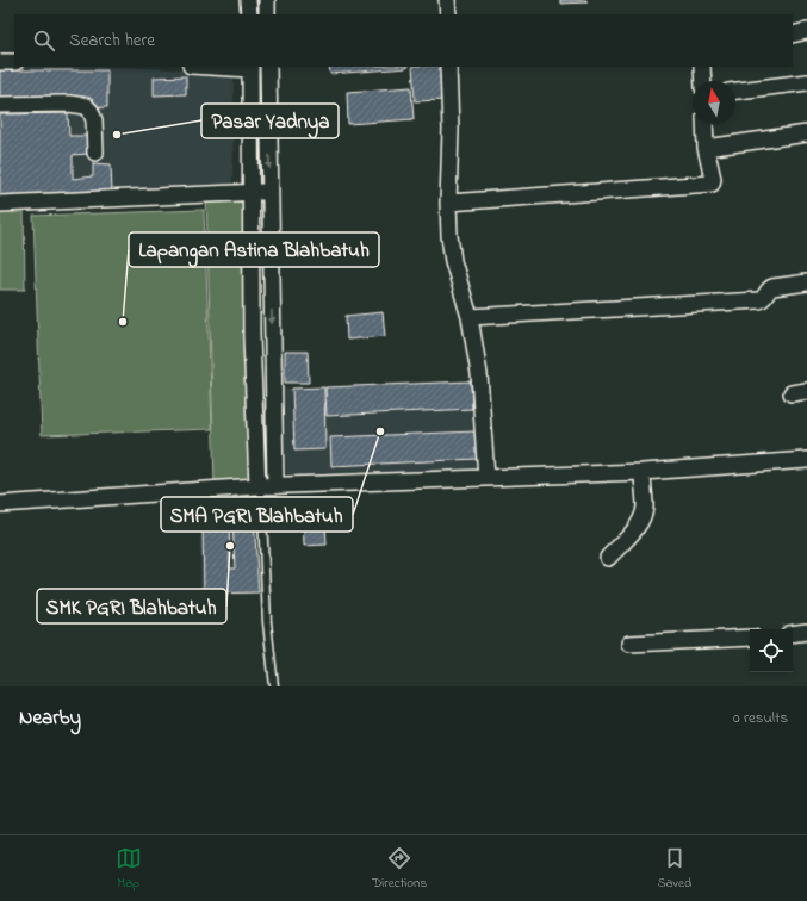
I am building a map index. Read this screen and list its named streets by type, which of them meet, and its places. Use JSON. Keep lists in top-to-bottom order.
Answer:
{
  "places": [
    "Pasar Yadnya",
    "Lapangan Astina Blahbatuh",
    "SMA PGRI Blahbatuh",
    "SMK PGRI Blahbatuh"
  ],
  "north": "top",
  "page": {
    "search": "Search here",
    "heading": ["Nearby", "0 results"],
    "nav": ["Map", "Directions", "Saved"]
  }
}
